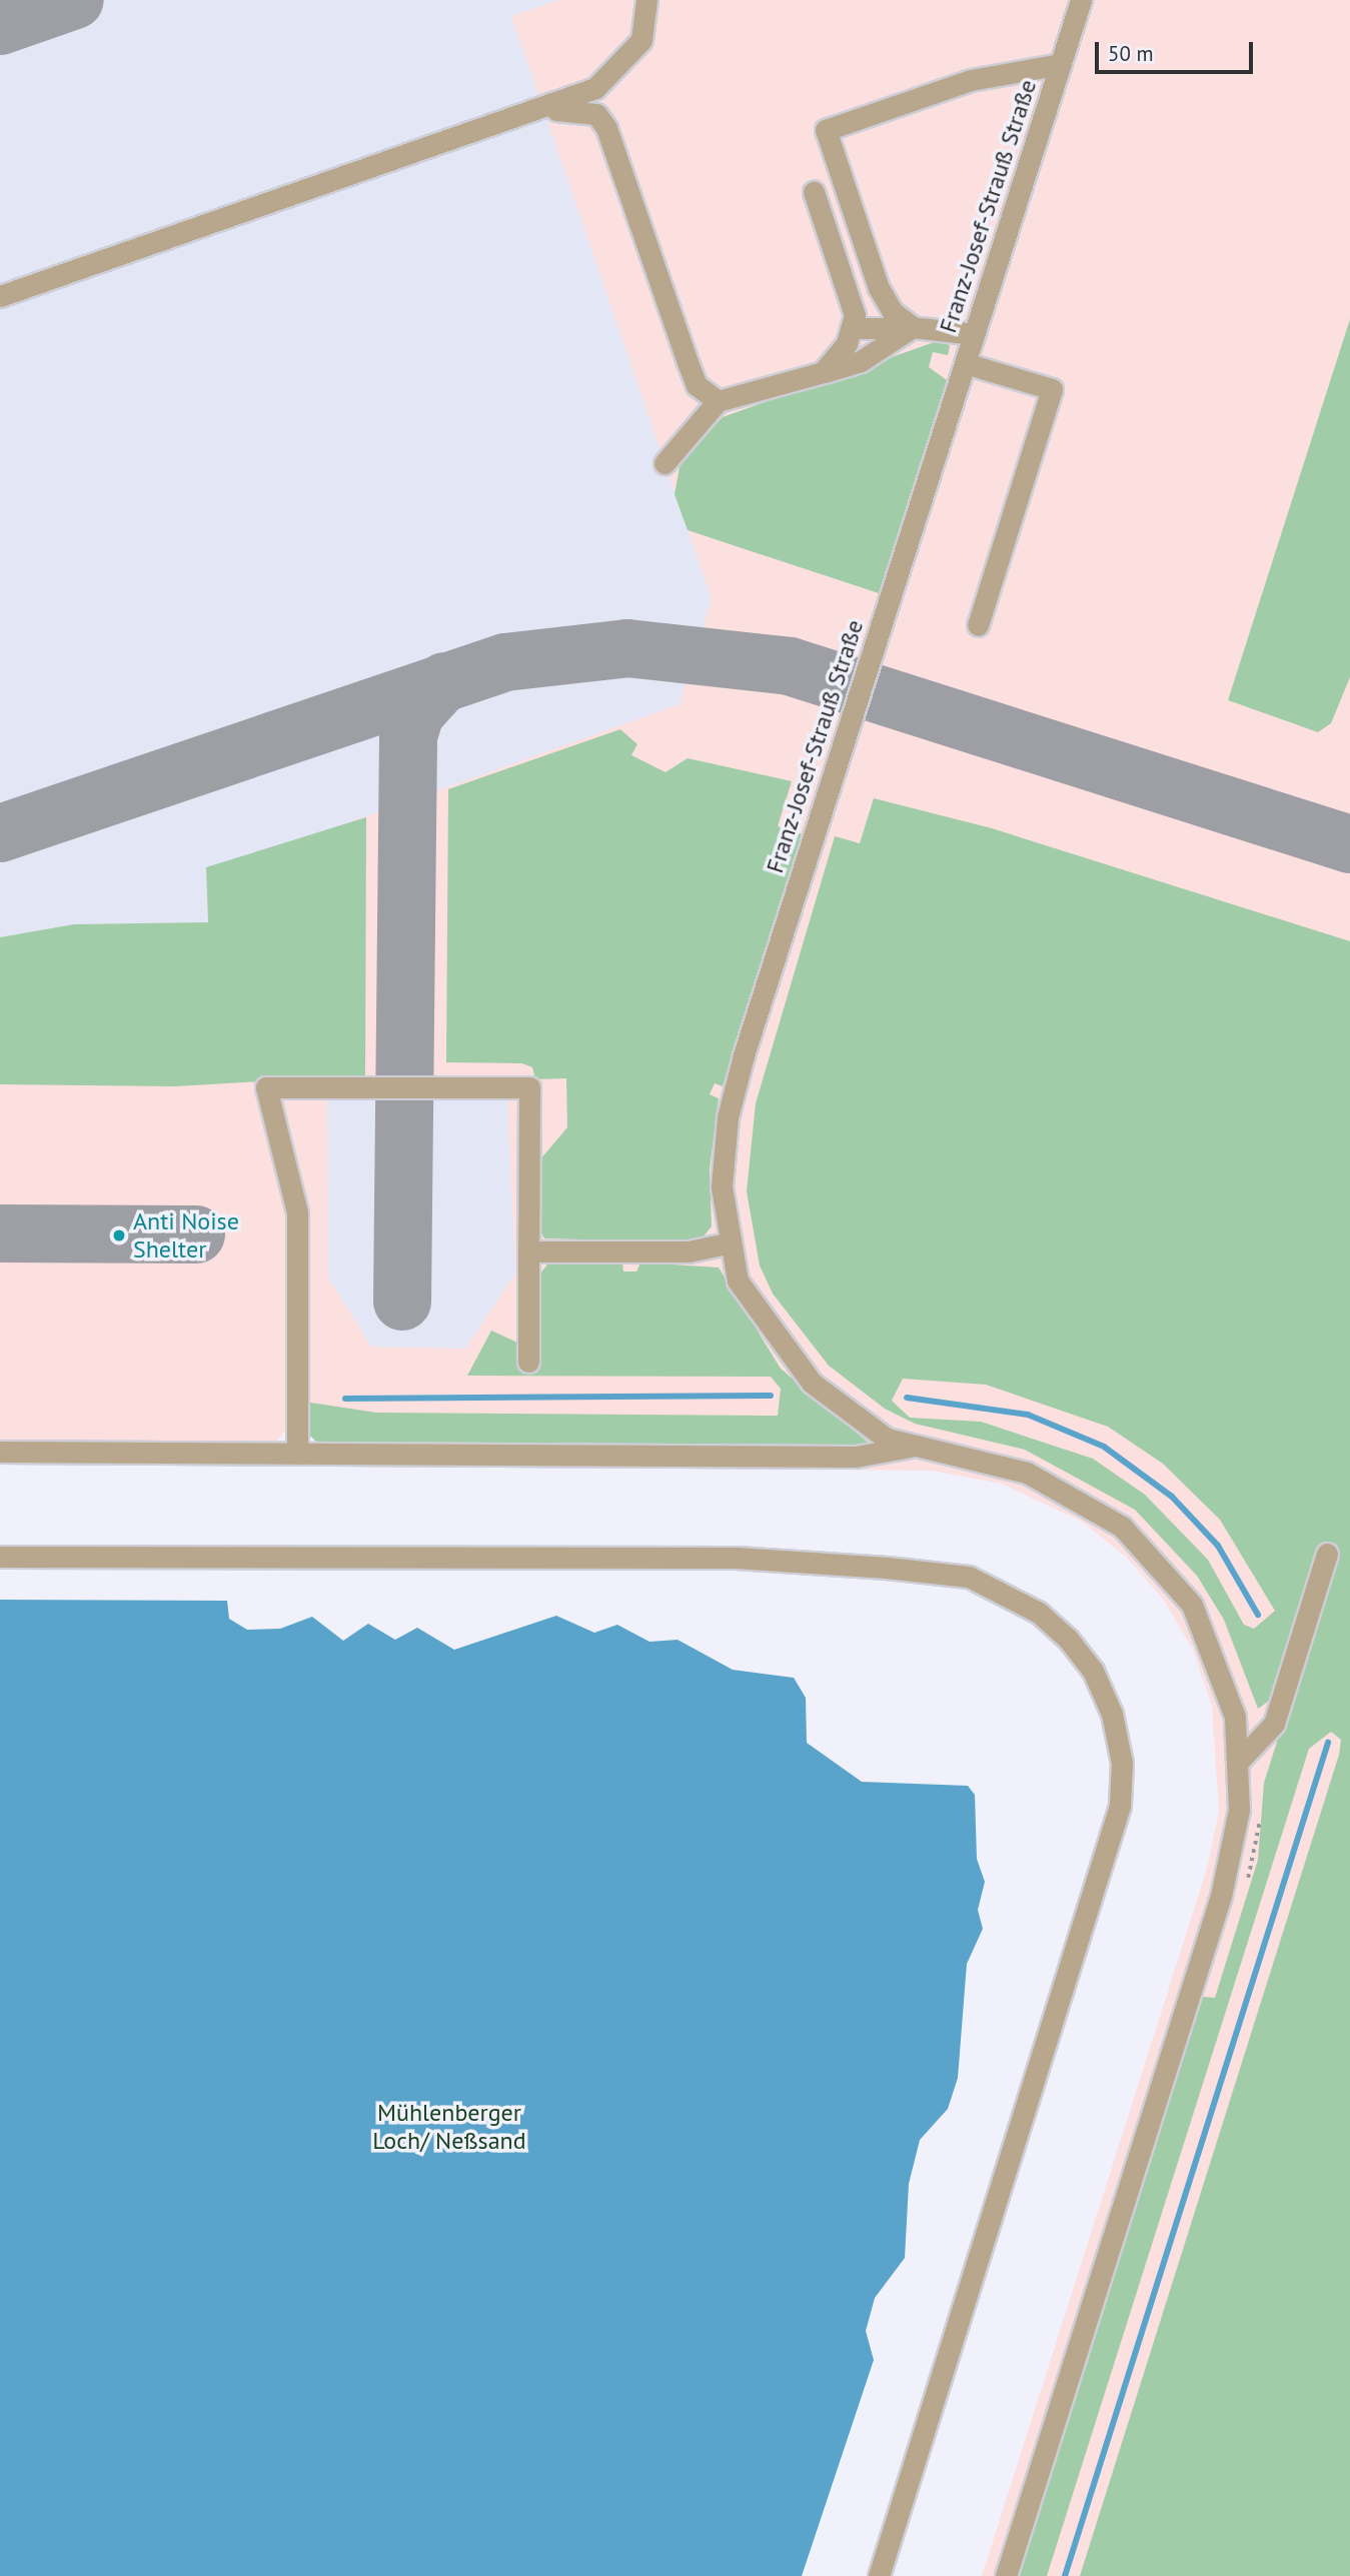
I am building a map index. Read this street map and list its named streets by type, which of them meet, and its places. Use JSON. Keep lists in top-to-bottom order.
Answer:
{
  "streets": {
    "street": ["Franz-Josef-Strauß Straße"]
  },
  "parks": ["Mühlenberger Loch/ Neßsand"],
  "places": ["Anti Noise Shelter"],
  "scale_bar": "50 m"
}
